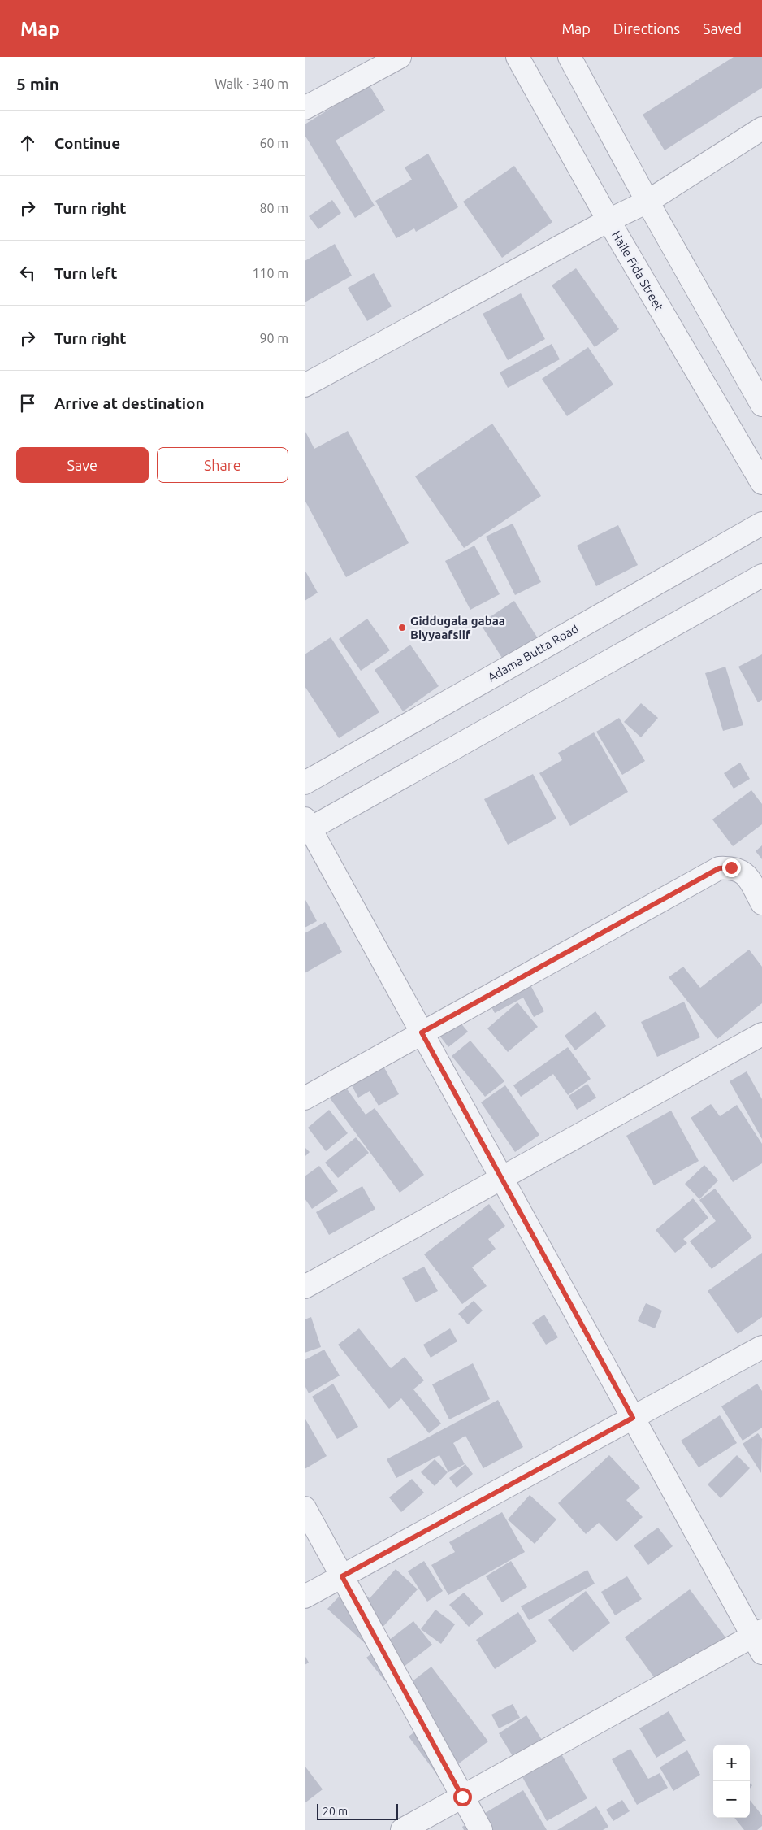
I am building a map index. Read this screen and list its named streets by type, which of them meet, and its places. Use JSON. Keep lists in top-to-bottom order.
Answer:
{
  "streets": {
    "street": ["Haile Fida Street", "Adama Butta Road"]
  },
  "places": ["Giddugala gabaa Biyyaafsiif"],
  "scale_bar": "20 m",
  "page": {
    "header": "Map",
    "nav": ["Map", "Directions", "Saved"],
    "heading": ["5 min", "Walk · 340 m"],
    "list": [
      ["Continue", "60 m"],
      ["Turn right", "80 m"],
      ["Turn left", "110 m"],
      ["Turn right", "90 m"],
      "Arrive at destination"
    ],
    "buttons": ["Save", "Share"],
    "map_buttons": ["+", "−"],
    "scale": "20 m"
  }
}
